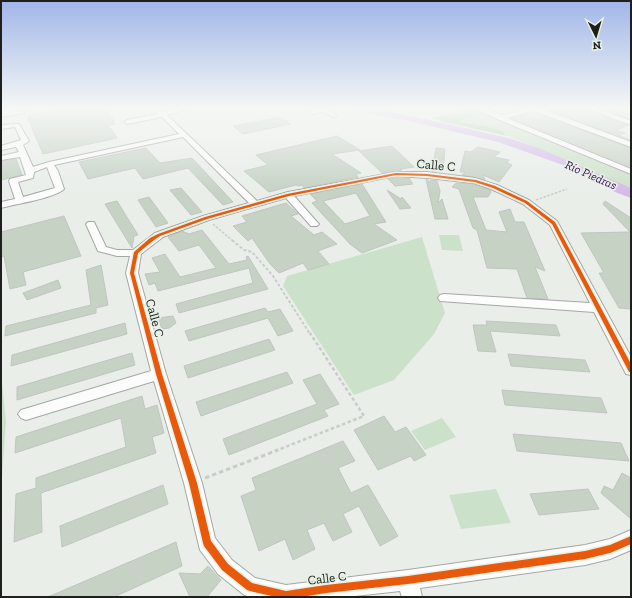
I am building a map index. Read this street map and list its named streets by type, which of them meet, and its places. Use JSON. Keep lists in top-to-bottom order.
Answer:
{
  "streets": {
    "street": ["Calle C"]
  },
  "water": ["Río Piedras"],
  "north": "bottom"
}
